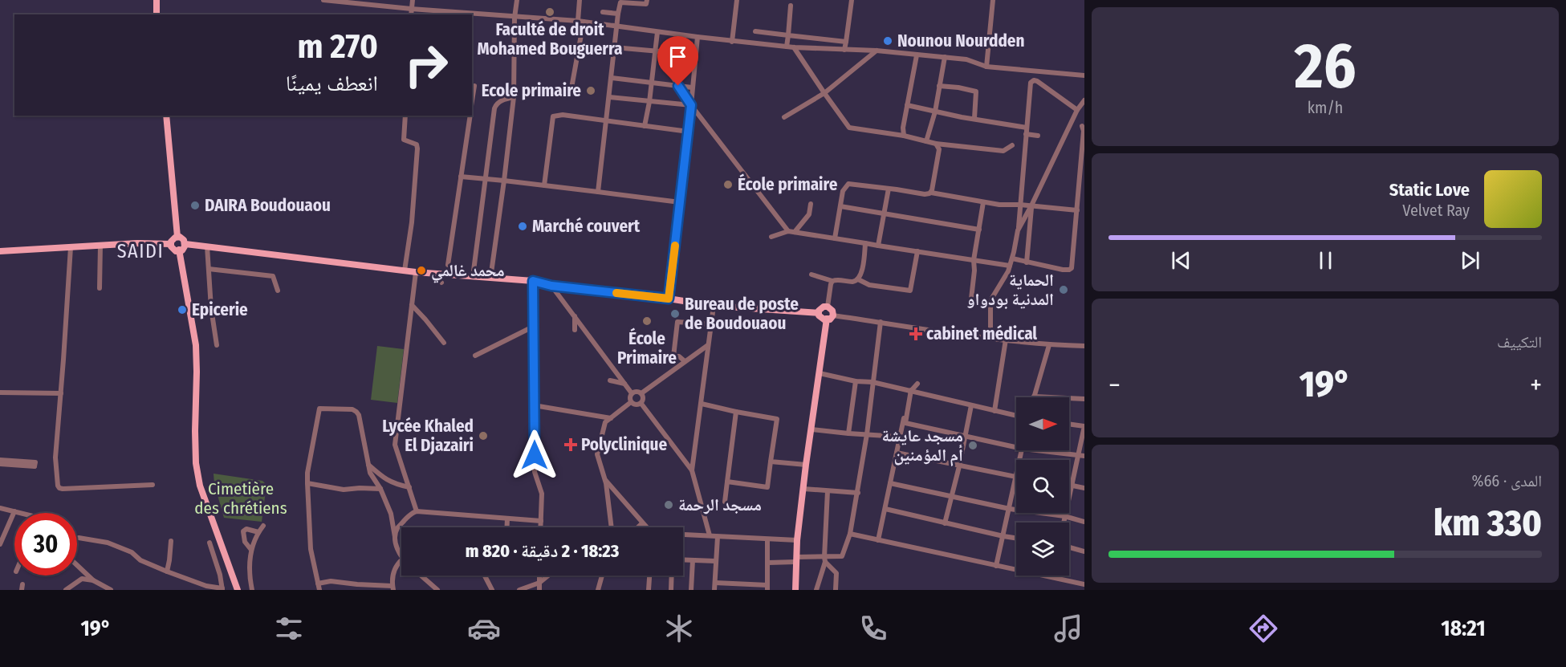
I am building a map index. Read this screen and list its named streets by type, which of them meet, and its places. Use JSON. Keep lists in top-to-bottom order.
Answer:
{
  "districts": ["SAIDI"],
  "parks": ["Cimetière des chrétiens"],
  "places": {
    "other": [
      "Faculté de droit Mohamed Bouguerra",
      "Nounou Nourdden",
      "Ecole primaire",
      "École primaire",
      "DAIRA Boudouaou",
      "Marché couvert",
      "محمد غالمي",
      "الحماية المدنية بودواو",
      "Epicerie",
      "Bureau de poste de Boudouaou",
      "École Primaire",
      "Lycée Khaled El Djazairi",
      "مسجد عايشة أم المؤمنين",
      "مسجد الرحمة"
    ],
    "health": ["cabinet médical", "Polyclinique"]
  },
  "north": "right",
  "page": {
    "tile": [
      ["26", "km/h"],
      "التكييف",
      ["المدى · 66%", "330 km"]
    ],
    "turn": ["270 m", "انعطف يمينًا"],
    "song": ["Static Love", "Velvet Ray"],
    "heat": ["−", "19°", "+"],
    "limit": "30",
    "trip": "18:23 · 2 دقيقة · 820 m",
    "tabs": ["18:21", "19°"]
  }
}
